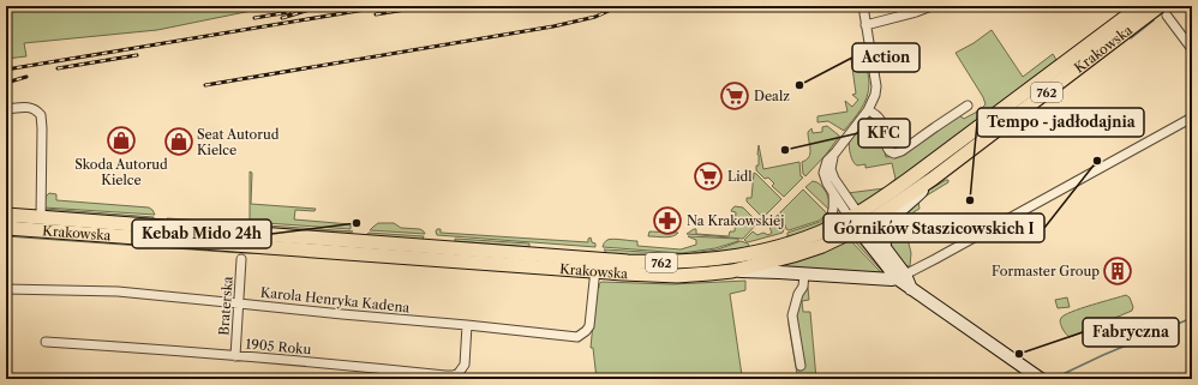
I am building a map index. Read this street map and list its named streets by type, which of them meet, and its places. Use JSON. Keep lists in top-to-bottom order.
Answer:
{
  "streets": {
    "main road": ["Krakowska", "762"],
    "street": ["Karola Henryka Kadena", "Braterska", "1905 Roku"]
  },
  "crossings": [
    ["Krakowska", "Karola Henryka Kadena"],
    ["Karola Henryka Kadena", "Braterska"],
    ["Karola Henryka Kadena", "1905 Roku"],
    ["Braterska", "1905 Roku"]
  ],
  "places": {
    "other": [
      "Action",
      "KFC",
      "Górników Staszicowskich I",
      "Tempo - jadłodajnia",
      "Kebab Mido 24h",
      "Fabryczna"
    ],
    "supermarket": ["Dealz", "Lidl"],
    "shop": ["Skoda Autorud Kielce", "Seat Autorud Kielce"],
    "pharmacy": ["Na Krakowskiej"],
    "building": ["Formaster Group"]
  }
}
